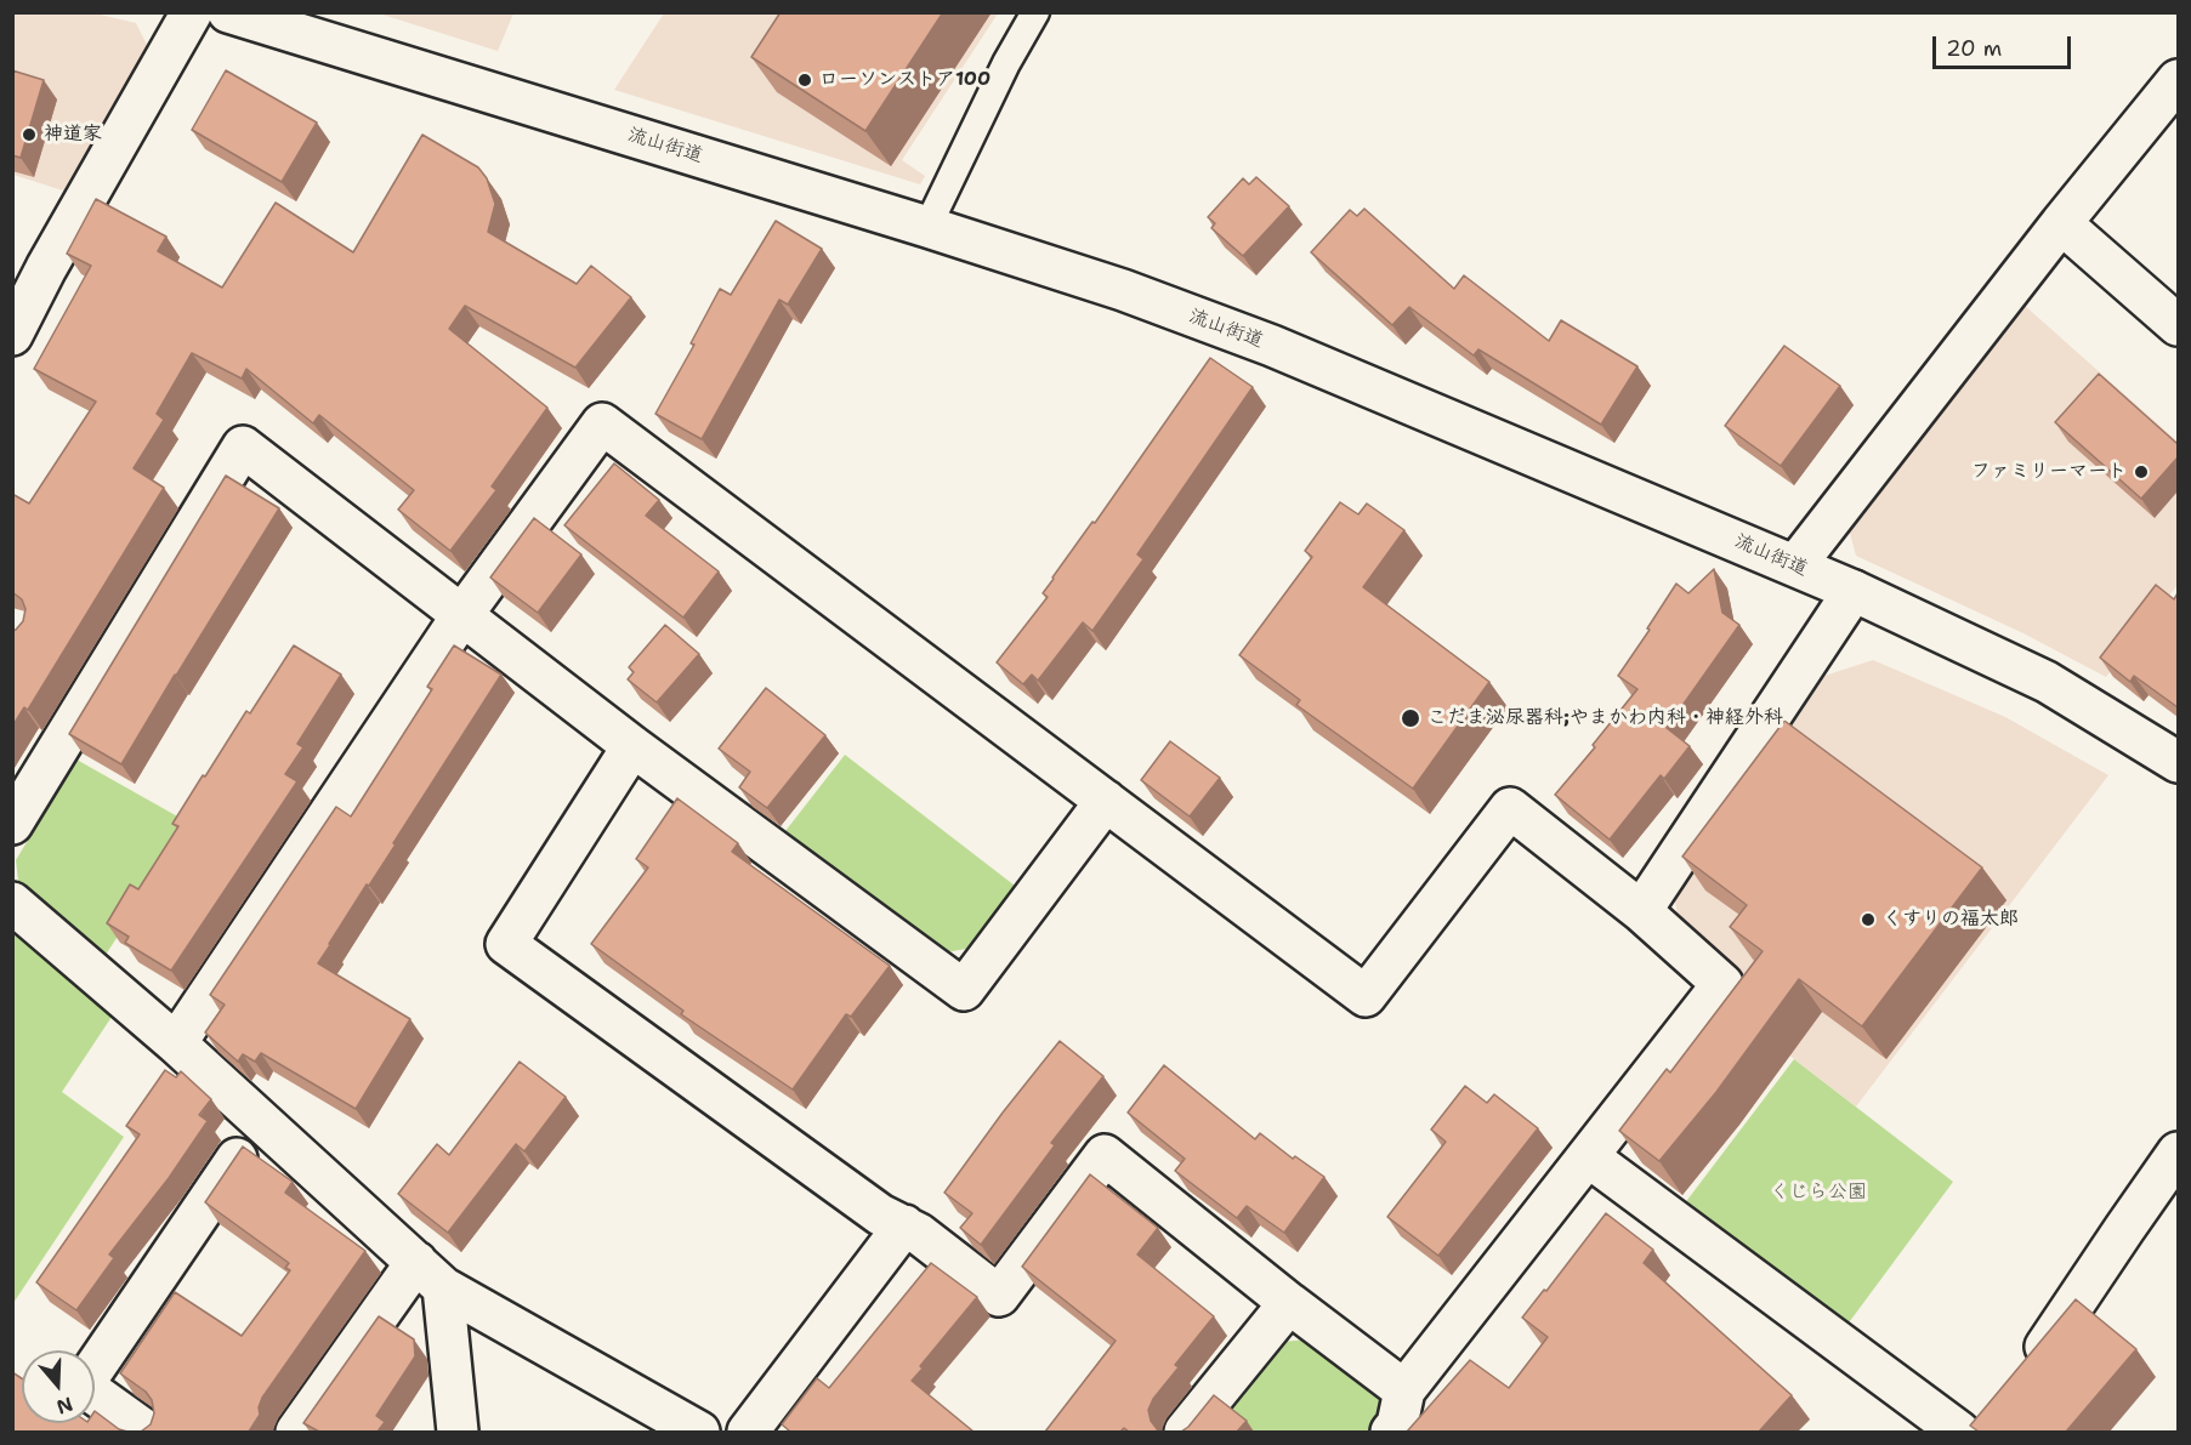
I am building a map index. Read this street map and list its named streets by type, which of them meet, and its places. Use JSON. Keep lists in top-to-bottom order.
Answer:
{
  "streets": {
    "street": ["流山街道"]
  },
  "parks": ["くじら公園"],
  "places": [
    "ローソンストア100",
    "神道家",
    "ファミリーマート",
    "こだま泌尿器科;やまかわ内科・神経外科",
    "くすりの福太郎"
  ],
  "scale_bar": "20 m",
  "north": "bottom"
}
